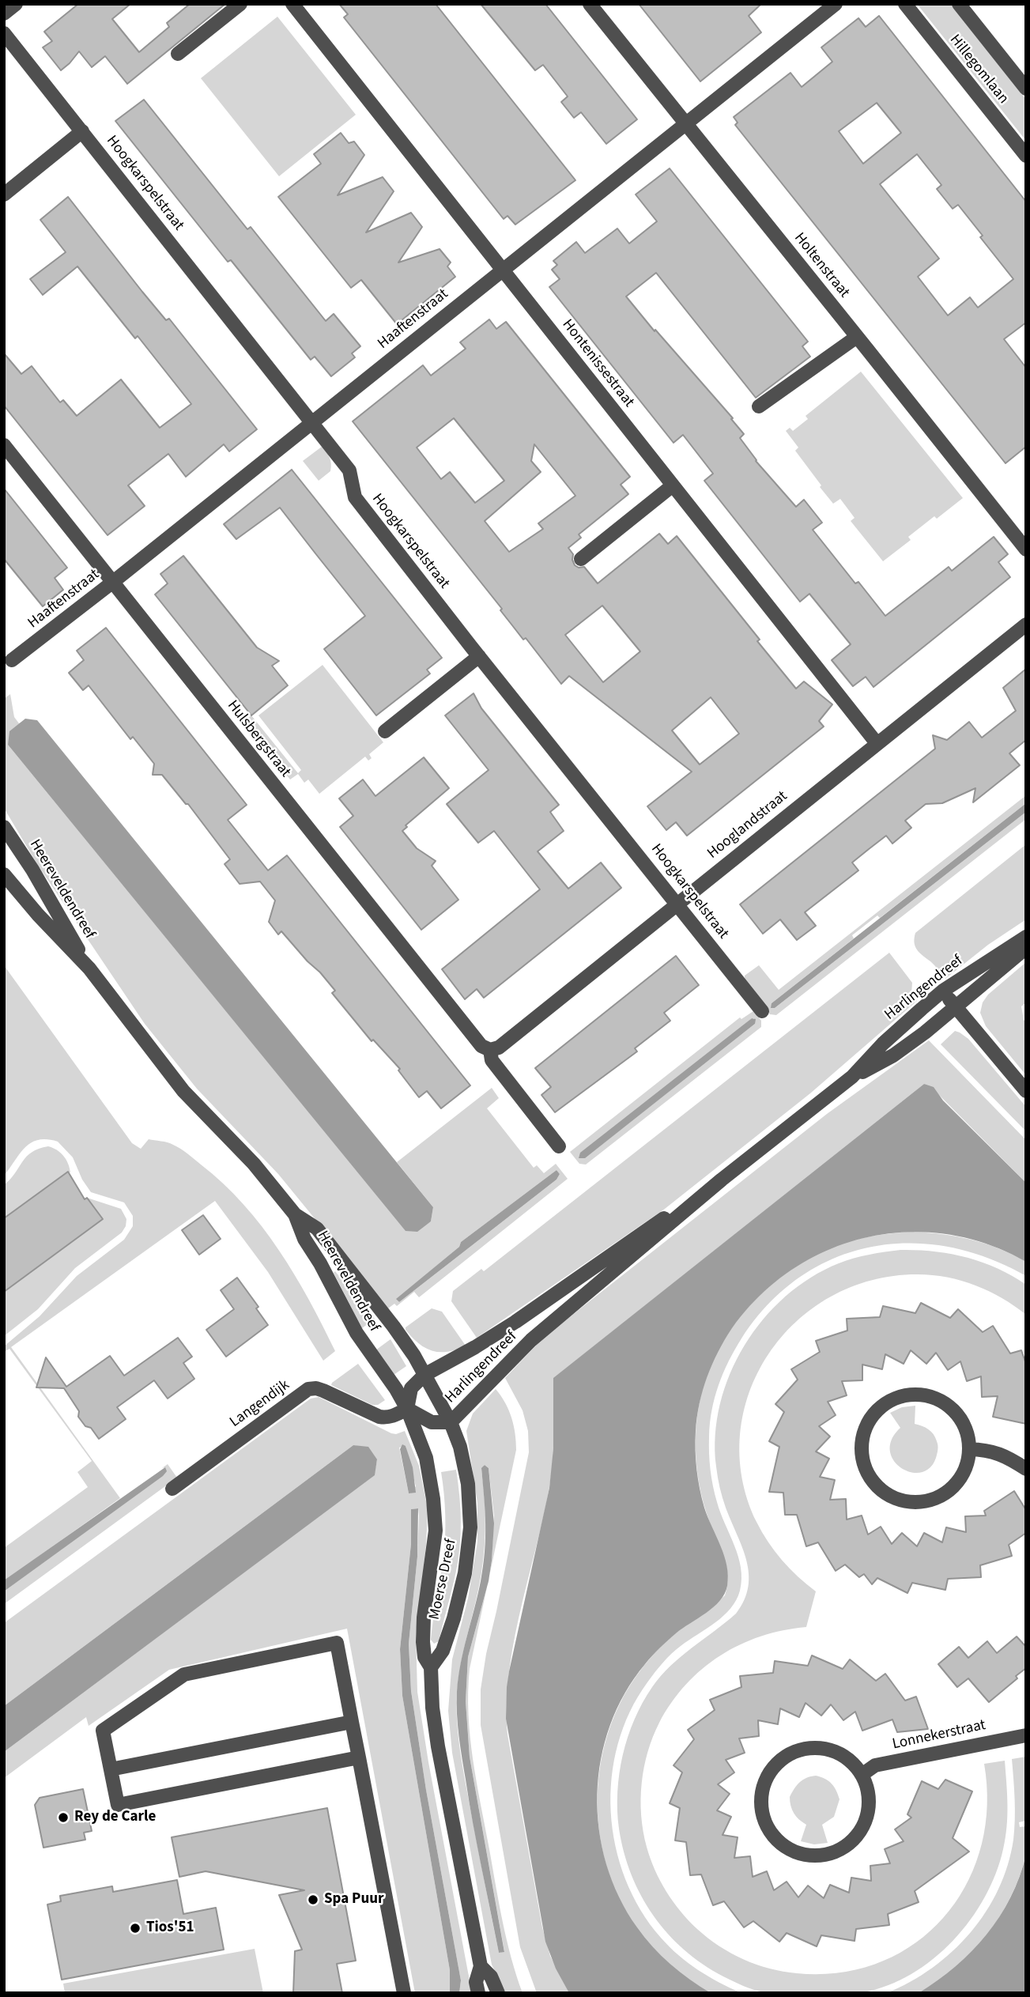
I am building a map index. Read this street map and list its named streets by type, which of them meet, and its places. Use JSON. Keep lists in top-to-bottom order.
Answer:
{
  "streets": {
    "street": [
      "Hillegomlaan",
      "Hoogkarspelstraat",
      "Holtenstraat",
      "Haaftenstraat",
      "Hontenissestraat",
      "Hulsbergstraat",
      "Hooglandstraat",
      "Heereveldendreef",
      "Harlingendreef",
      "Langendijk",
      "Moerse Dreef",
      "Lonnekerstraat"
    ]
  },
  "crossings": [
    ["Hoogkarspelstraat", "Haaftenstraat"],
    ["Hoogkarspelstraat", "Hooglandstraat"],
    ["Holtenstraat", "Haaftenstraat"],
    ["Haaftenstraat", "Hontenissestraat"],
    ["Haaftenstraat", "Hulsbergstraat"],
    ["Hontenissestraat", "Hooglandstraat"],
    ["Hulsbergstraat", "Hooglandstraat"],
    ["Heereveldendreef", "Harlingendreef"],
    ["Heereveldendreef", "Langendijk"],
    ["Heereveldendreef", "Moerse Dreef"],
    ["Harlingendreef", "Langendijk"],
    ["Harlingendreef", "Moerse Dreef"]
  ],
  "places": ["Rey de Carle", "Spa Puur", "Tios'51"]
}
